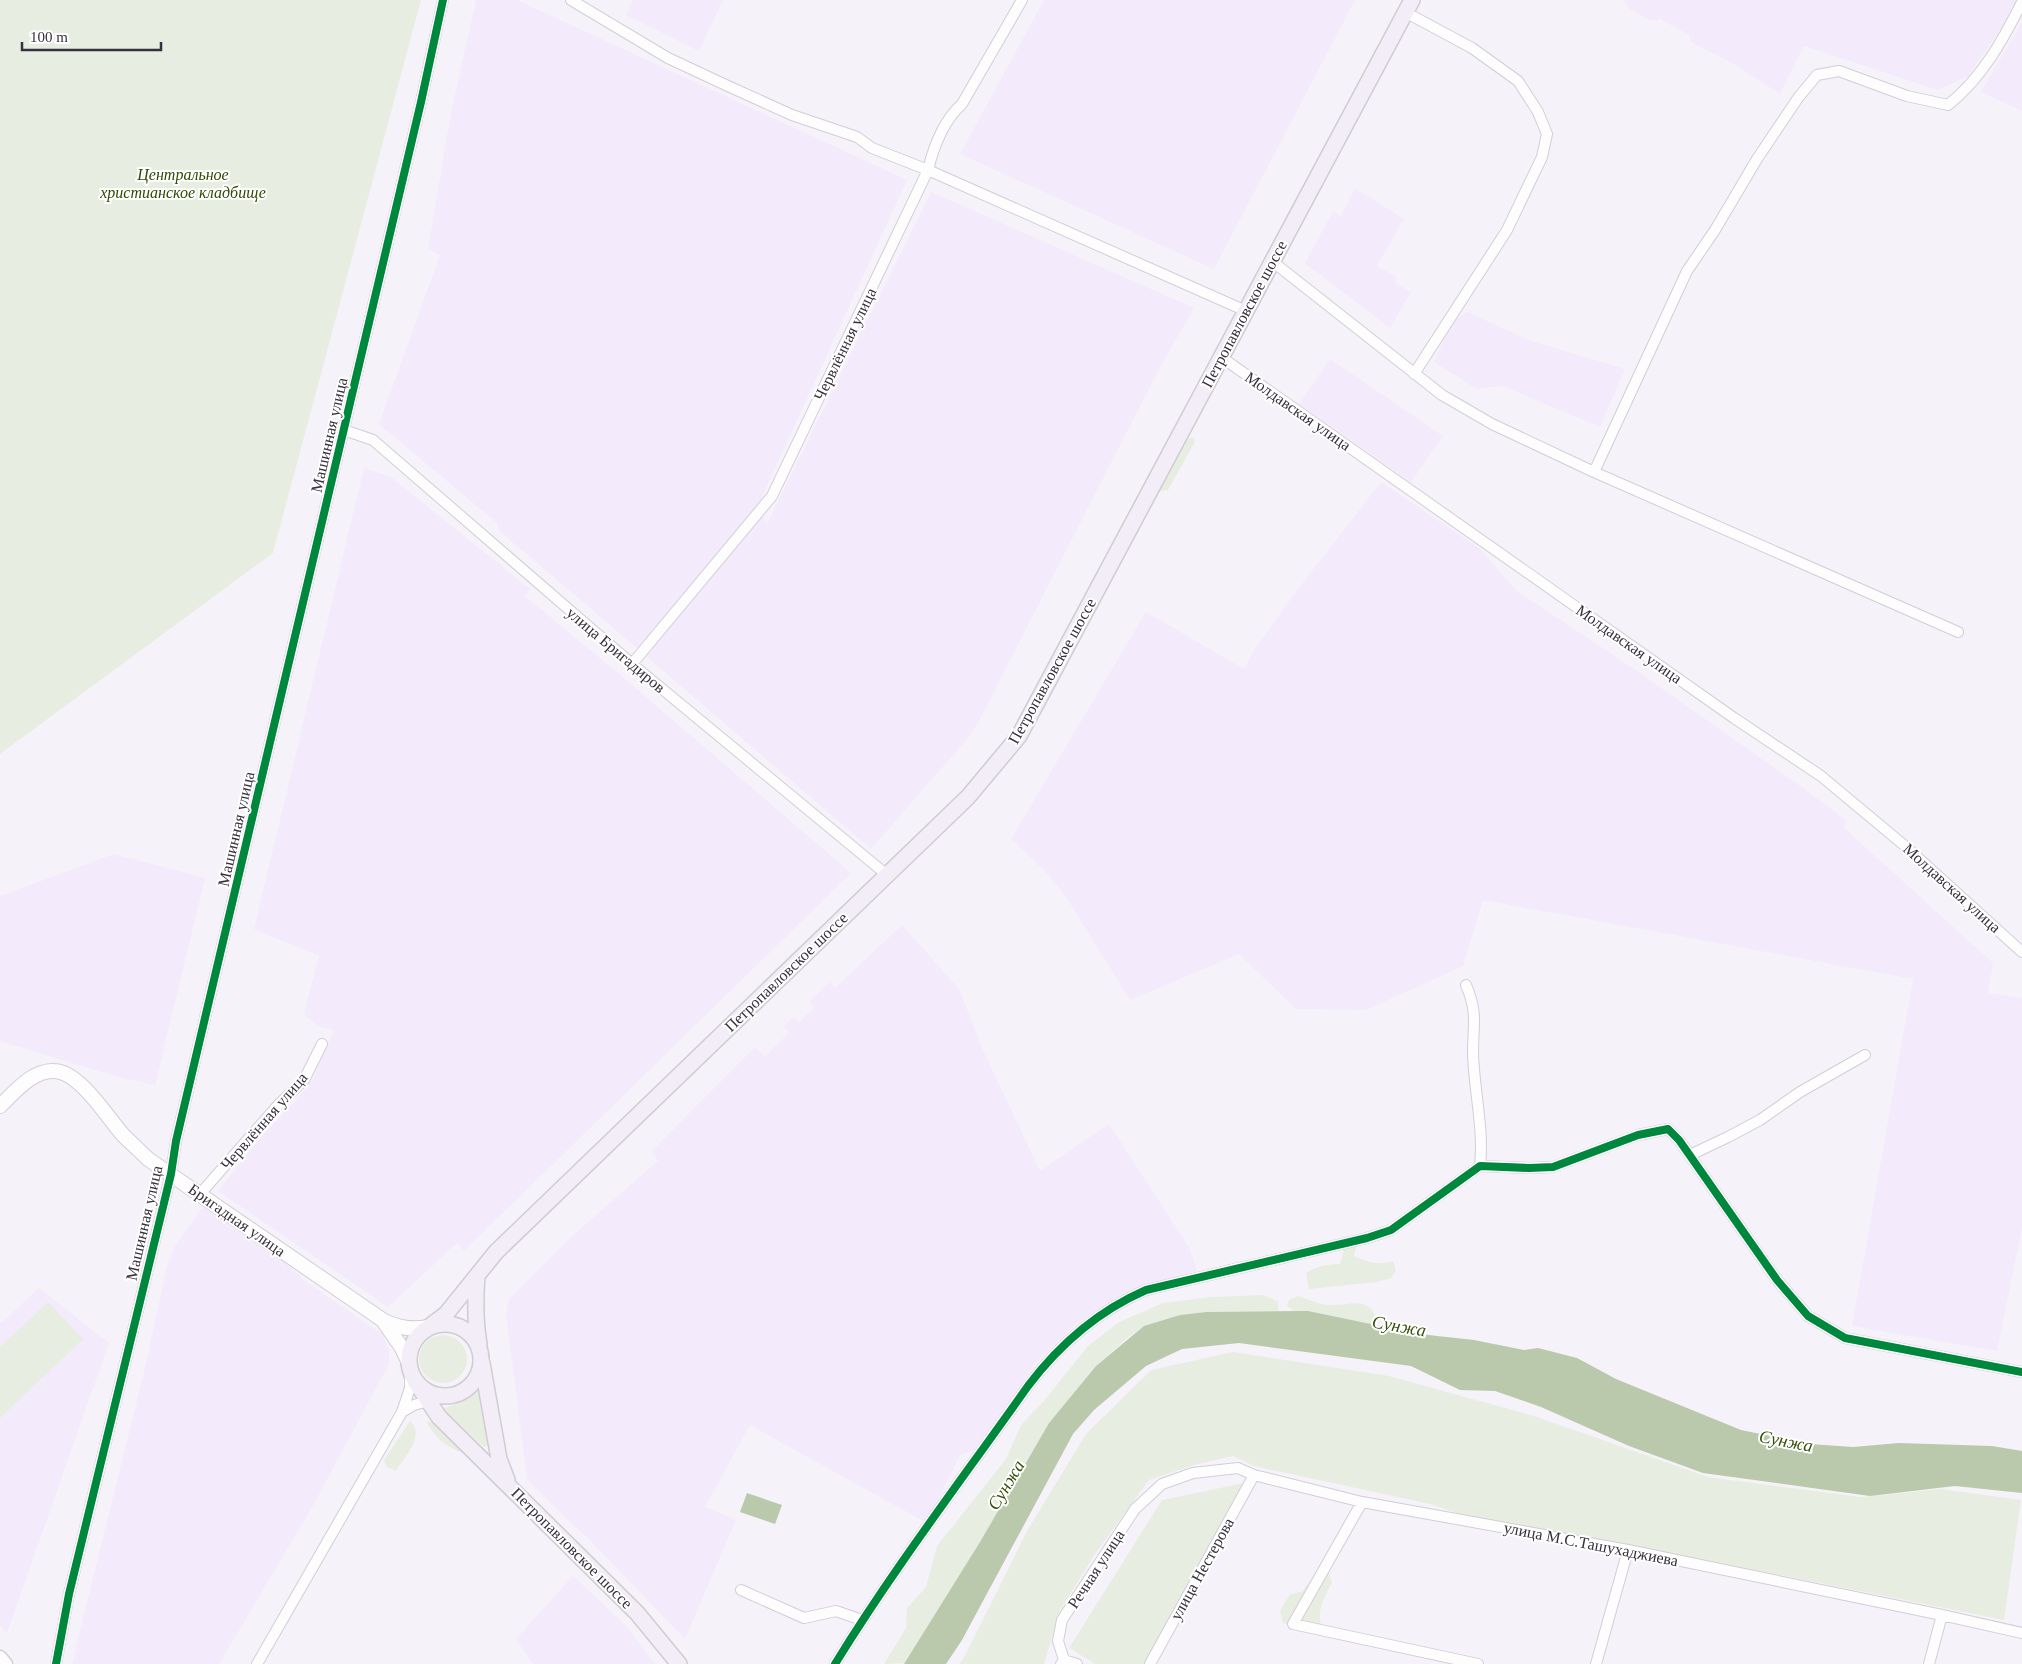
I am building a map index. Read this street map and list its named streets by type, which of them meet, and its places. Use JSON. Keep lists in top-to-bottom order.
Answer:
{
  "streets": {
    "main road": ["Петропавловское шоссе", "Бригадная улица"],
    "street": [
      "Червлённая улица",
      "Молдавская улица",
      "Машинная улица",
      "улица Бригадиров",
      "улица М.С.Ташухаджиева",
      "Речная улица",
      "улица Нестерова"
    ]
  },
  "crossings": [
    ["Петропавловское шоссе", "Молдавская улица"],
    ["Петропавловское шоссе", "улица Бригадиров"],
    ["Червлённая улица", "улица Бригадиров"],
    ["Червлённая улица", "Бригадная улица"],
    ["Машинная улица", "улица Бригадиров"],
    ["Машинная улица", "Бригадная улица"],
    ["улица М.С.Ташухаджиева", "Речная улица"],
    ["улица М.С.Ташухаджиева", "улица Нестерова"]
  ],
  "water": ["Сунжа"],
  "parks": ["Центральное христианское кладбище"],
  "scale_bar": "100 m"
}
